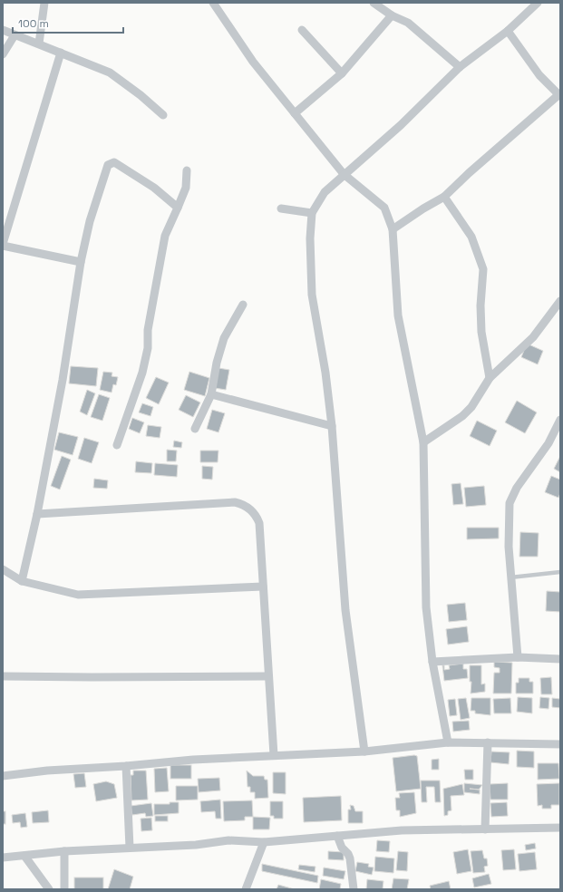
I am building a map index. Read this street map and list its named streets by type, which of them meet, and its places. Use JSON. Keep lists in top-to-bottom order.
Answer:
{
  "scale_bar": "100 m"
}
